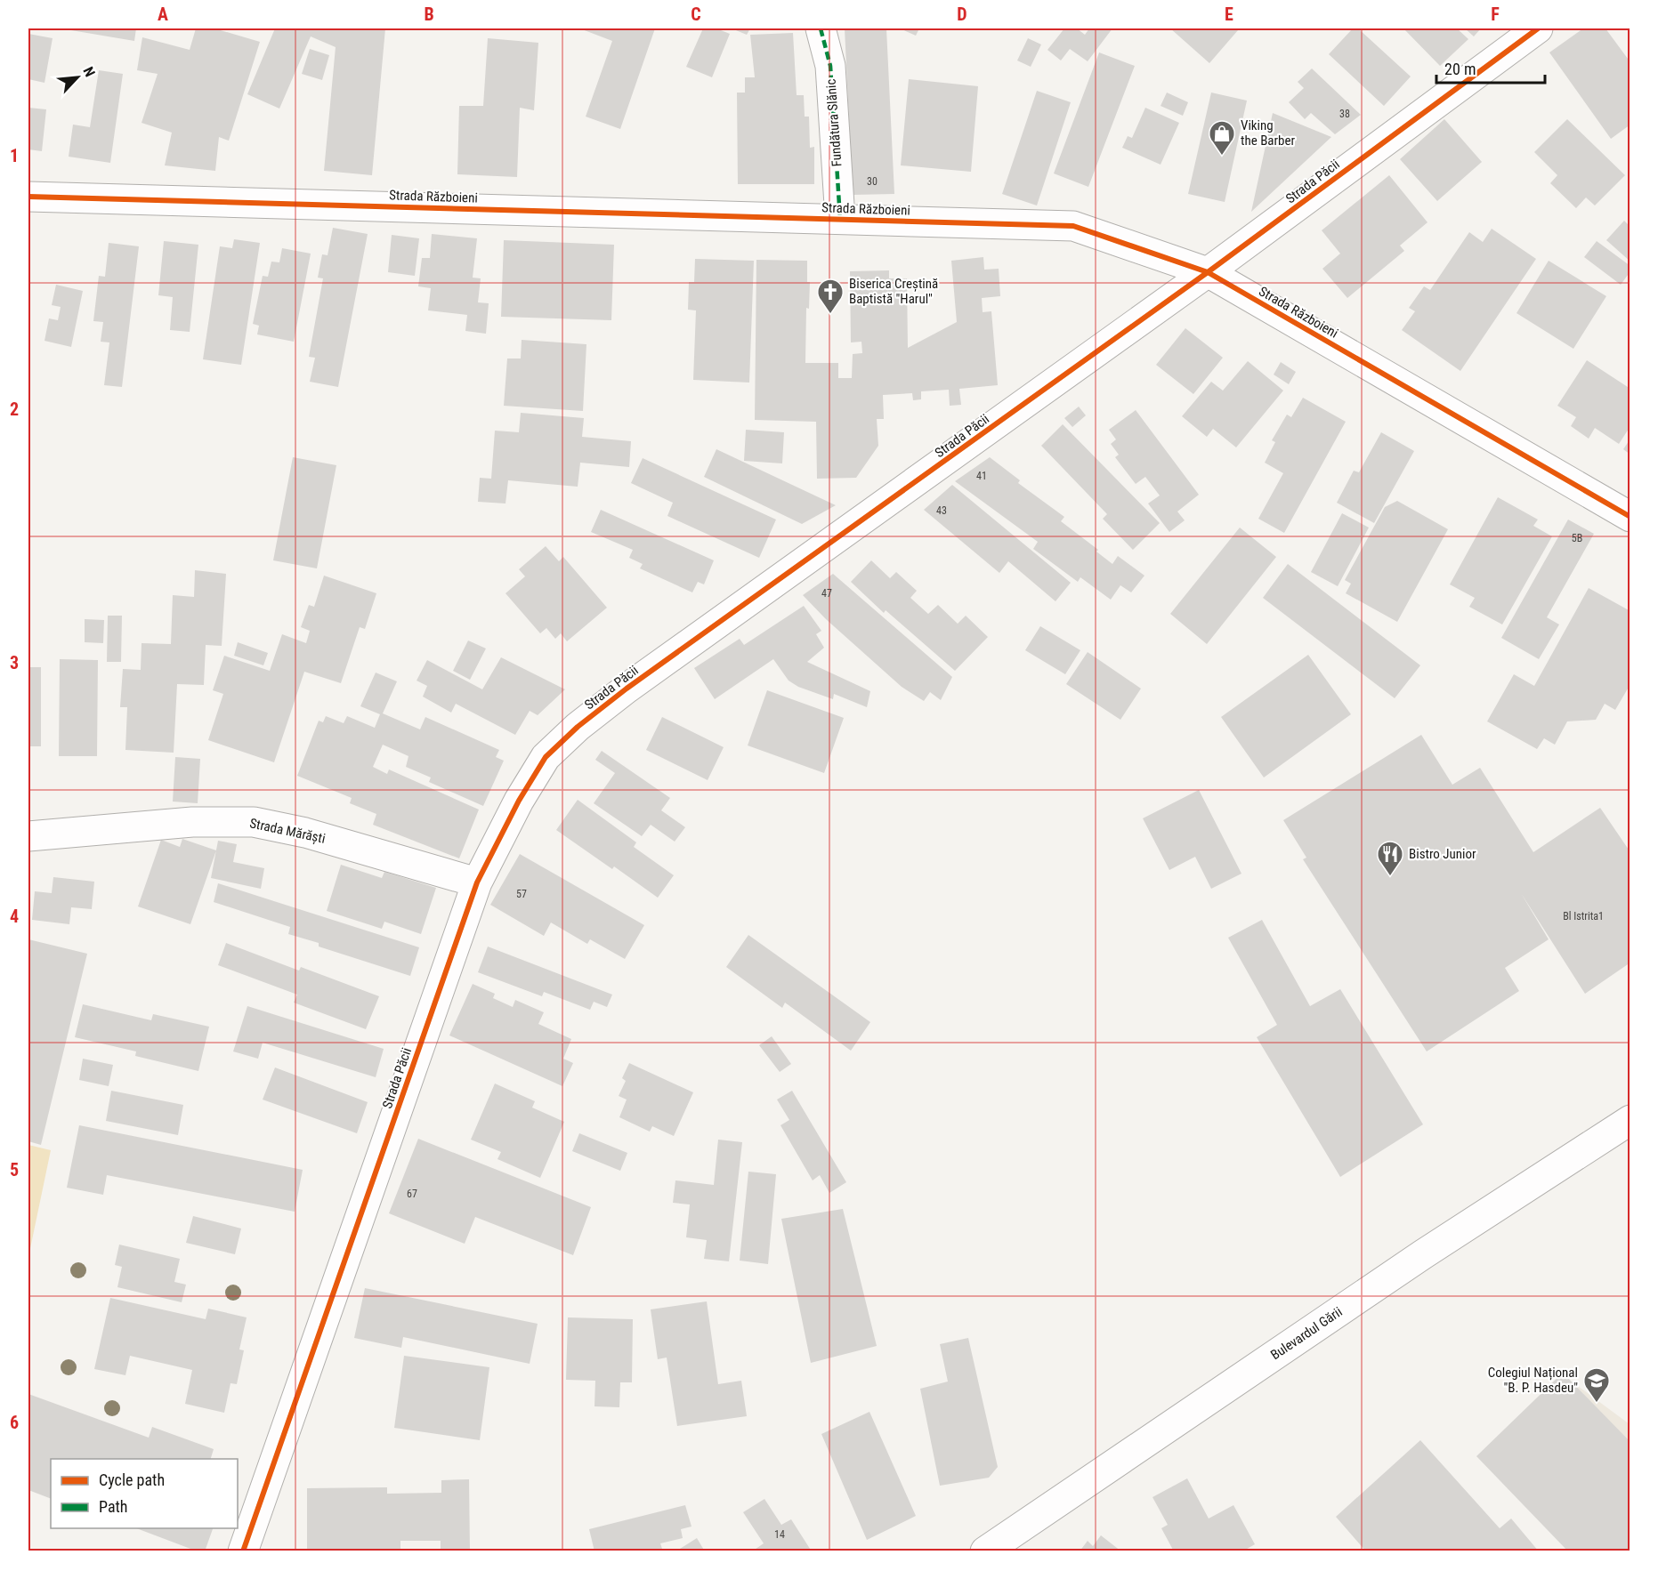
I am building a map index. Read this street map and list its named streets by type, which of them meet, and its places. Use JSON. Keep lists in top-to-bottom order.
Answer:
{
  "streets": {
    "street": [
      "Fundătura Slănic",
      "Strada Păcii",
      "Strada Războieni",
      "Strada Mărăști",
      "Bulevardul Gării"
    ]
  },
  "crossings": [
    ["Fundătura Slănic", "Strada Războieni"],
    ["Strada Păcii", "Strada Războieni"],
    ["Strada Păcii", "Strada Mărăști"]
  ],
  "places": {
    "shop": ["Viking the Barber"],
    "church": ["Biserica Creștină Baptistă \"Harul\""],
    "restaurant": ["Bistro Junior"],
    "school or university": ["Colegiul Național \"B. P. Hasdeu\""]
  },
  "house_numbers": [
    "38",
    "30",
    "41",
    "43",
    "5B",
    "47",
    "57",
    "Bl Istrita1",
    "67",
    "14"
  ],
  "legend": ["Cycle path", "Path"],
  "scale_bar": "20 m",
  "north": "top right",
  "grid": {
    "columns": [
      "A",
      "B",
      "C",
      "D",
      "E",
      "F"
    ],
    "rows": [
      "1",
      "2",
      "3",
      "4",
      "5",
      "6"
    ]
  }
}
